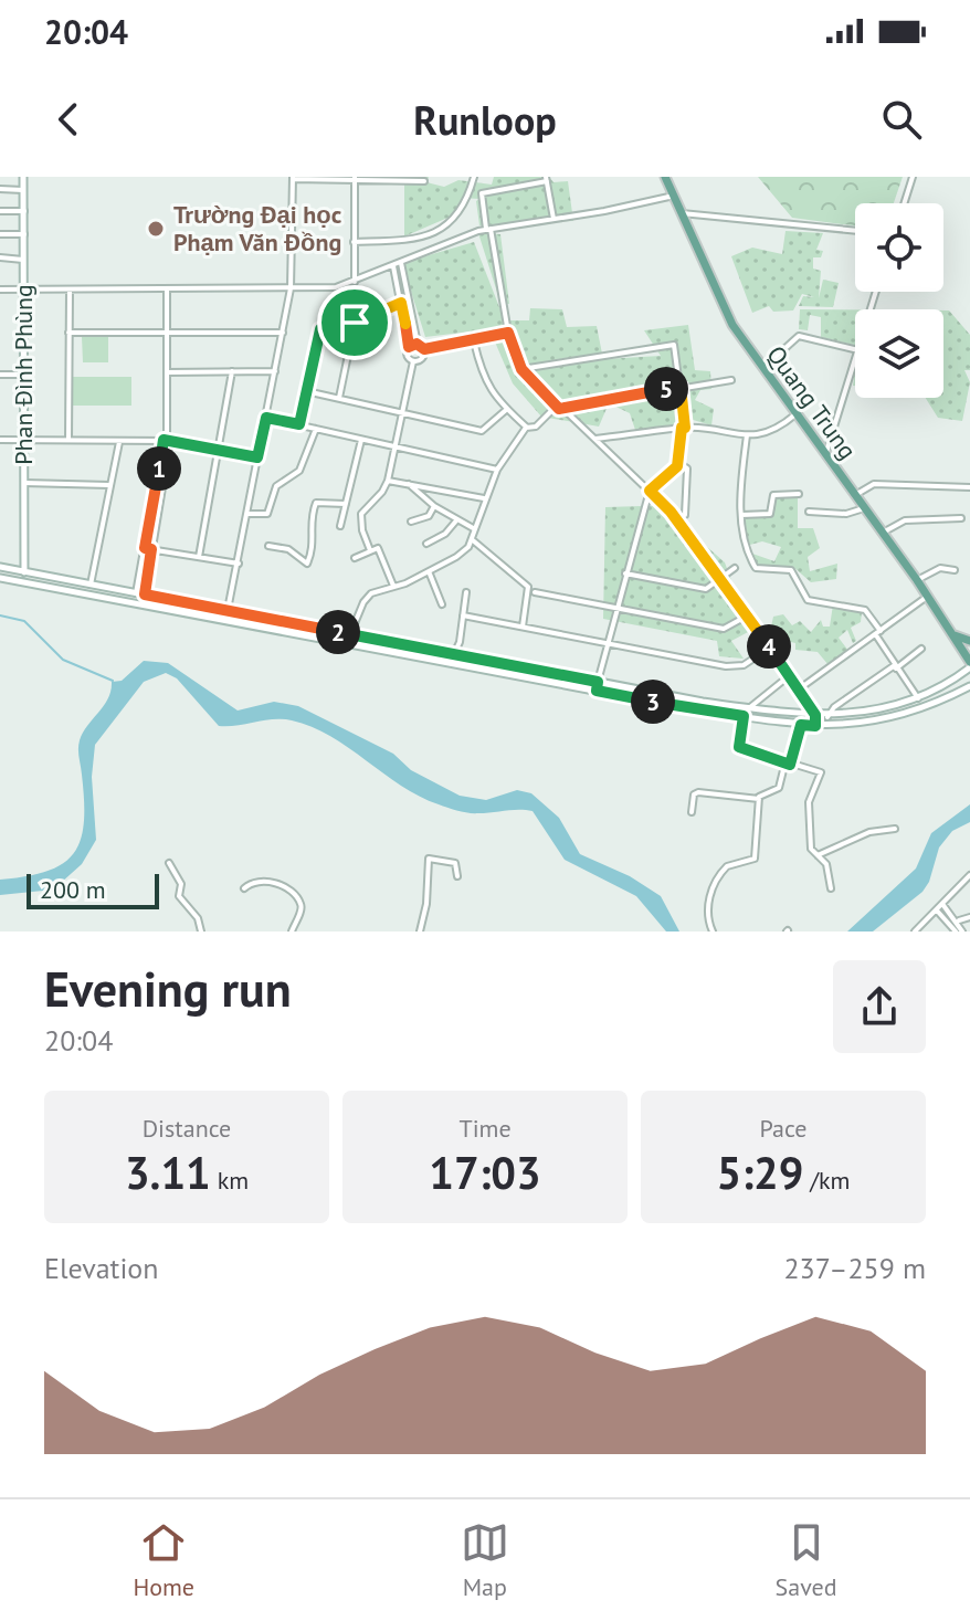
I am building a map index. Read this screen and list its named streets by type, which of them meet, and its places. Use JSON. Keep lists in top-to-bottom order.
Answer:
{
  "streets": {
    "main road": ["Quang Trung"],
    "street": ["Phan Đình Phùng"]
  },
  "places": ["Trường Đại học Phạm Văn Đồng"],
  "scale_bar": "200 m",
  "page": {
    "status": "20:04",
    "header": "Runloop",
    "pins": [
      "5",
      "1",
      "2",
      "4",
      "3"
    ],
    "scale": "200 m",
    "heading": ["Evening run", "20:04"],
    "stats": [
      ["Distance", "3.11 km"],
      ["Time", "17:03"],
      ["Pace", "5:29 /km"]
    ],
    "chart": ["Elevation", "237–259 m"],
    "tabs": ["Home", "Map", "Saved"]
  }
}
